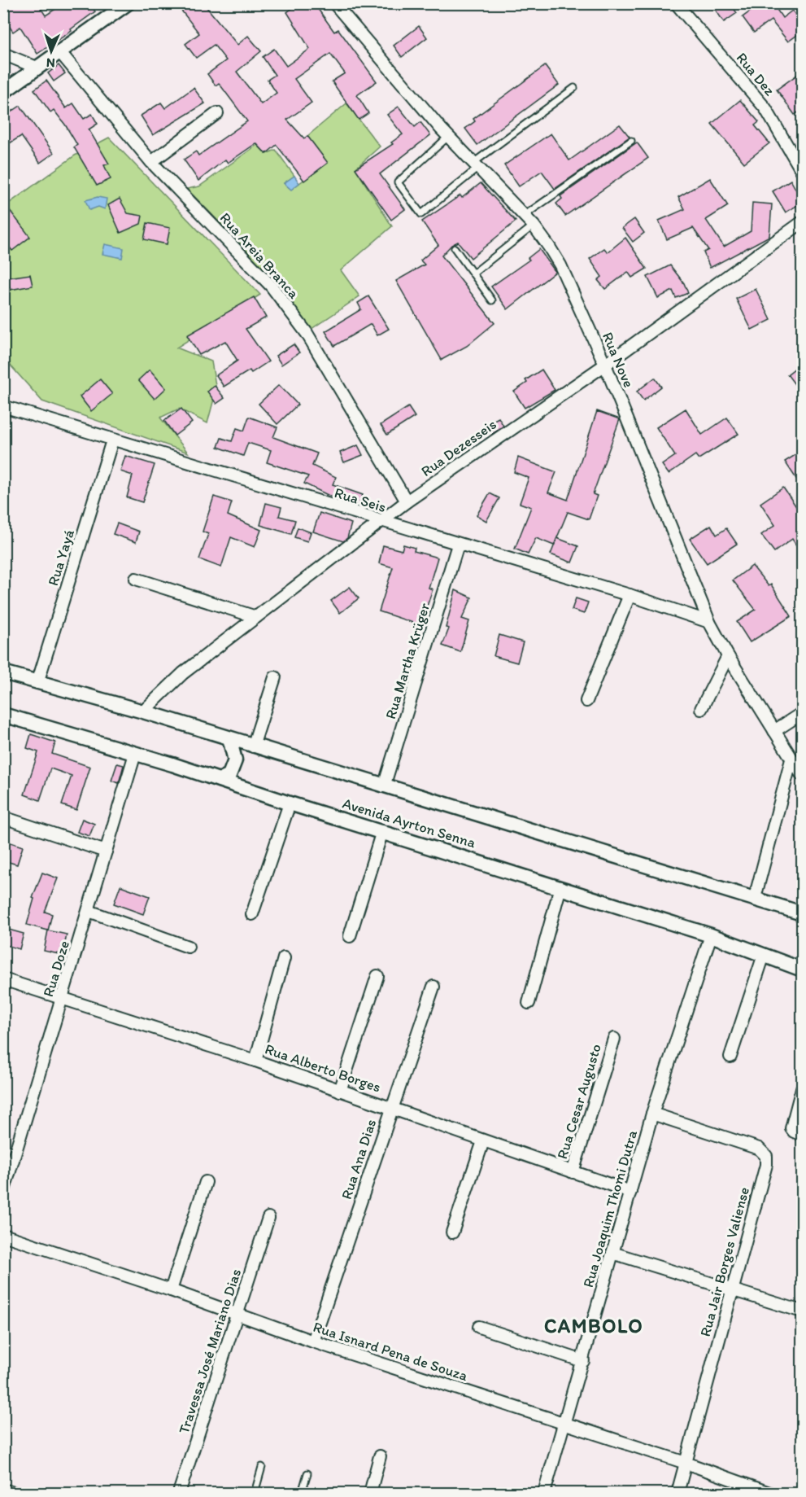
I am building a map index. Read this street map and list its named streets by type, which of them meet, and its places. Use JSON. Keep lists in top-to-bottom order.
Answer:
{
  "streets": {
    "street": [
      "Rua Dez",
      "Rua Areia Branca",
      "Rua Nove",
      "Rua Dezesseis",
      "Rua Seis",
      "Rua Yayá",
      "Rua Martha Krüger",
      "Avenida Ayrton Senna",
      "Rua Doze",
      "Rua Alberto Borges",
      "Rua Cesar Augusto",
      "Rua Ana Dias",
      "Rua Joaquim Thomi Dutra",
      "Rua Jair Borges Valiense",
      "Travessa José Mariano Dias",
      "Rua Isnard Pena de Souza"
    ]
  },
  "crossings": [
    ["Rua Areia Branca", "Rua Dezesseis"],
    ["Rua Nove", "Rua Dezesseis"],
    ["Rua Nove", "Rua Seis"],
    ["Rua Dezesseis", "Rua Seis"],
    ["Rua Dezesseis", "Avenida Ayrton Senna"],
    ["Rua Seis", "Rua Yayá"],
    ["Rua Seis", "Rua Martha Krüger"],
    ["Rua Yayá", "Avenida Ayrton Senna"],
    ["Rua Martha Krüger", "Avenida Ayrton Senna"],
    ["Avenida Ayrton Senna", "Rua Doze"],
    ["Avenida Ayrton Senna", "Rua Joaquim Thomi Dutra"],
    ["Rua Doze", "Rua Alberto Borges"],
    ["Rua Alberto Borges", "Rua Cesar Augusto"],
    ["Rua Alberto Borges", "Rua Ana Dias"],
    ["Rua Alberto Borges", "Rua Joaquim Thomi Dutra"],
    ["Rua Ana Dias", "Rua Isnard Pena de Souza"],
    ["Rua Joaquim Thomi Dutra", "Rua Jair Borges Valiense"],
    ["Rua Joaquim Thomi Dutra", "Rua Isnard Pena de Souza"],
    ["Rua Jair Borges Valiense", "Rua Isnard Pena de Souza"],
    ["Travessa José Mariano Dias", "Rua Isnard Pena de Souza"]
  ],
  "districts": ["CAMBOLO"],
  "north": "bottom"
}
